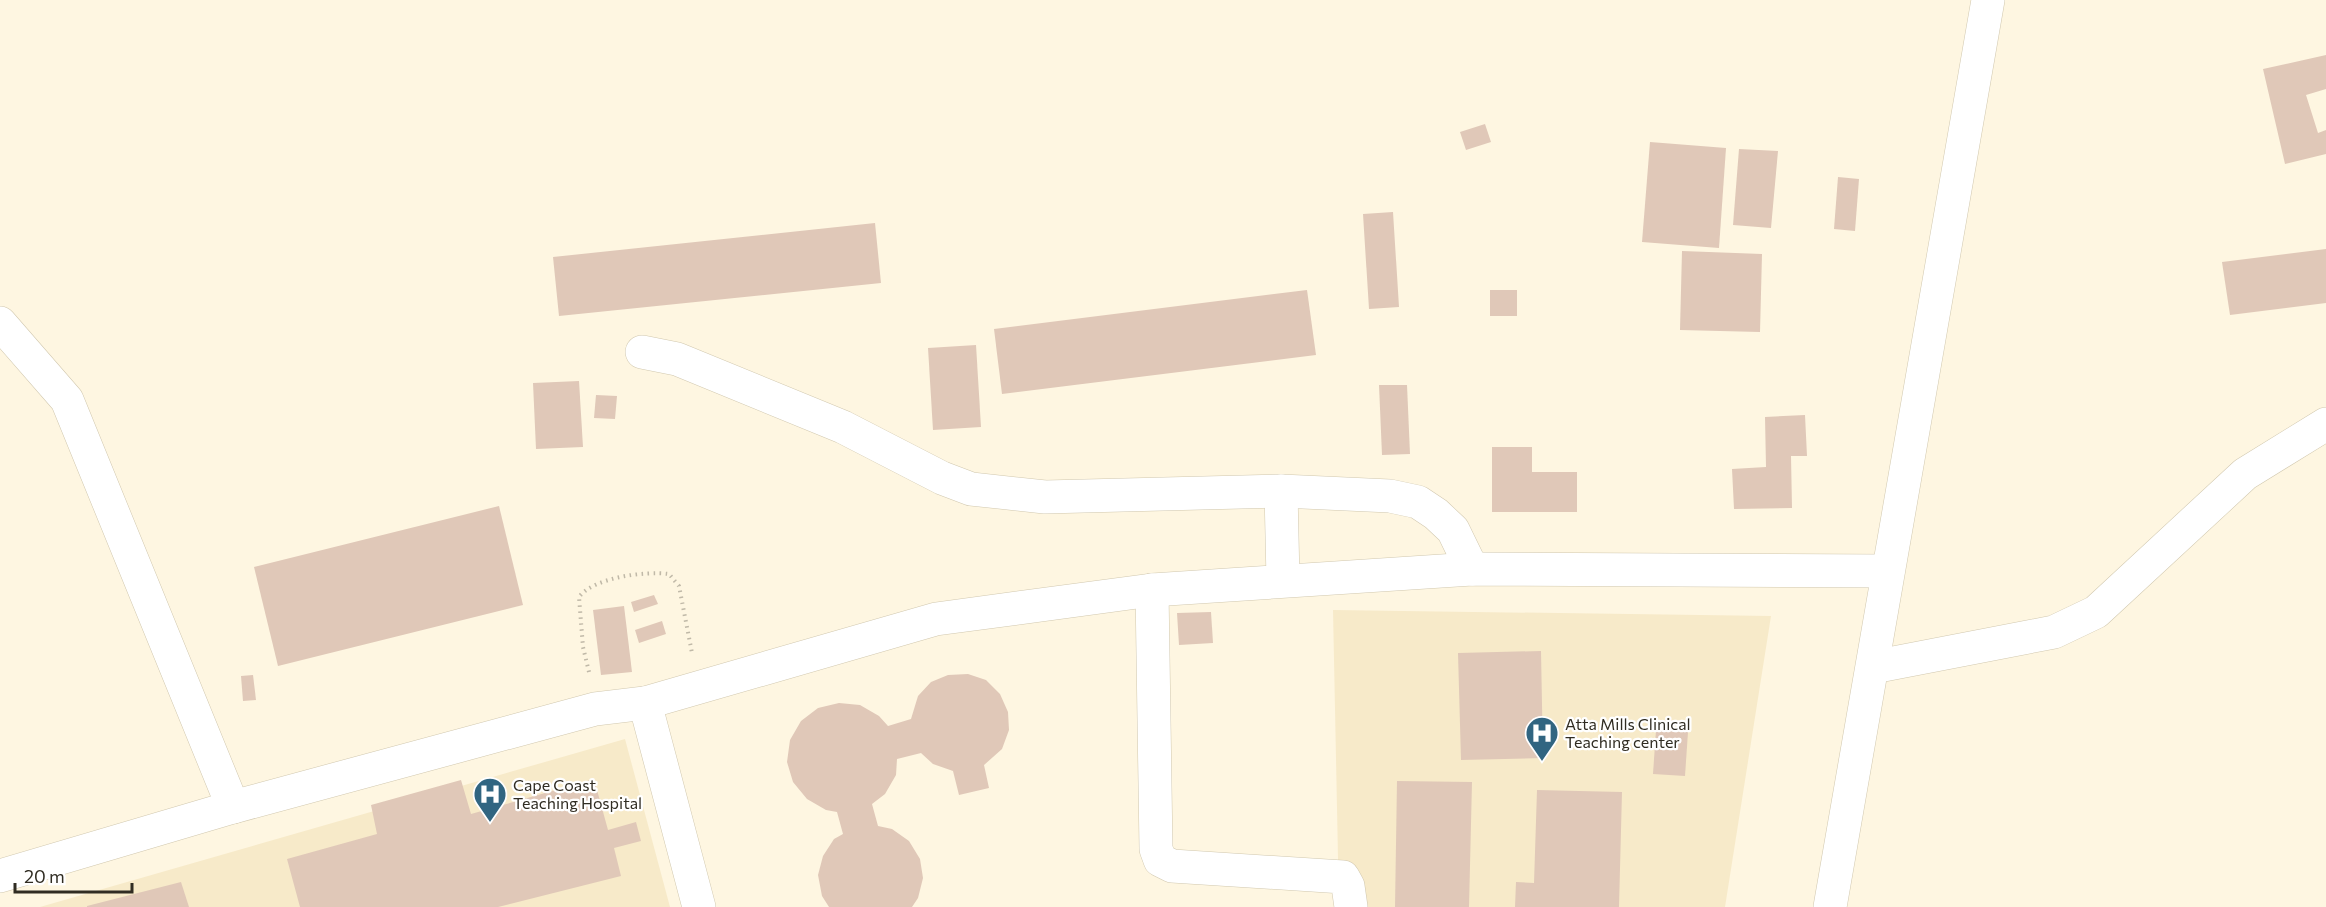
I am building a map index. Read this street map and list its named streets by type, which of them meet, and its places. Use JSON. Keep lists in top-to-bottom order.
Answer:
{
  "places": {
    "hospital": ["Atta Mills Clinical Teaching center", "Cape Coast Teaching Hospital"]
  },
  "scale_bar": "20 m"
}
